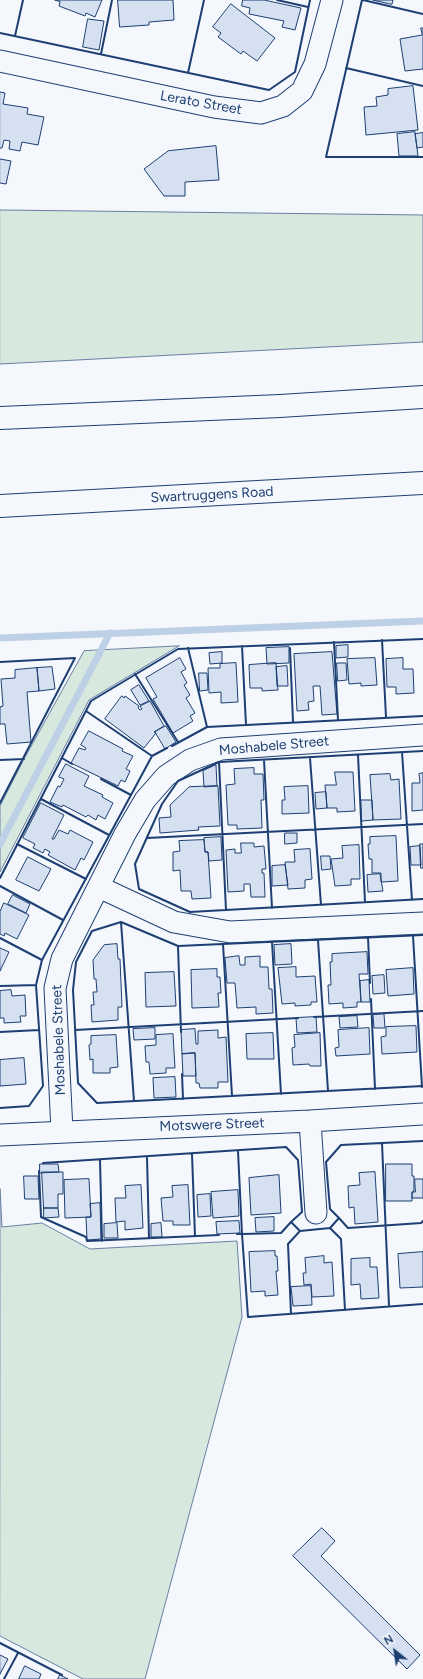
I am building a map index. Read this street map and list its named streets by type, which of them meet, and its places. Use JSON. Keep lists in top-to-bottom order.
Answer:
{
  "streets": {
    "main road": ["Swartruggens Road"],
    "street": ["Lerato Street", "Moshabele Street", "Motswere Street"]
  },
  "crossings": [
    ["Moshabele Street", "Motswere Street"]
  ],
  "north": "top left"
}
